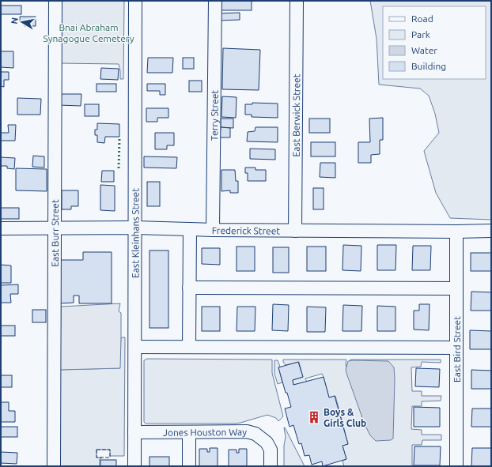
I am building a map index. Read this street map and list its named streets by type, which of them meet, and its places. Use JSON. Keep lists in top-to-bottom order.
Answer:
{
  "streets": {
    "street": [
      "Terry Street",
      "East Berwick Street",
      "Frederick Street",
      "East Burr Street",
      "East Kleinhans Street",
      "East Bird Street",
      "Jones Houston Way"
    ]
  },
  "crossings": [
    ["Terry Street", "Frederick Street"],
    ["East Berwick Street", "Frederick Street"],
    ["Frederick Street", "East Burr Street"],
    ["Frederick Street", "East Kleinhans Street"],
    ["Frederick Street", "East Bird Street"],
    ["East Kleinhans Street", "Jones Houston Way"]
  ],
  "parks": ["Bnai Abraham Synagogue Cemetery"],
  "places": {
    "building": ["Boys & Girls Club"]
  },
  "legend": [
    "Road",
    "Park",
    "Water",
    "Building"
  ],
  "north": "left"
}
